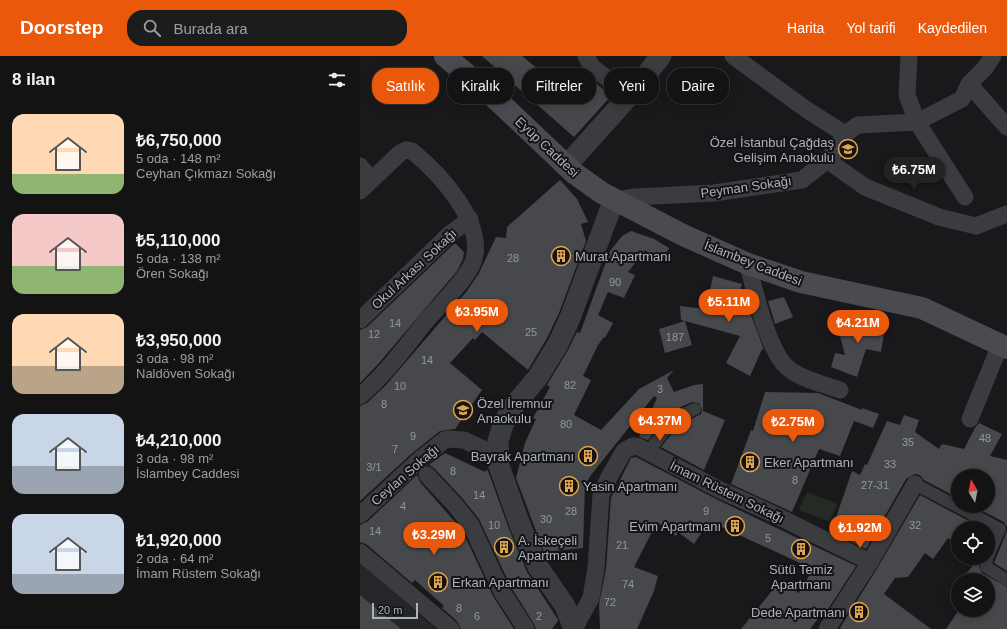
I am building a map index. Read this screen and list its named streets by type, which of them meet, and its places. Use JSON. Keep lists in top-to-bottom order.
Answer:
{
  "streets": {
    "main road": ["Eyüp Caddesi", "İslambey Caddesi"],
    "street": [
      "Peyman Sokağı",
      "Okul Arkası Sokağı",
      "Ceylan Sokağı",
      "İmam Rüstem Sokağı"
    ]
  },
  "crossings": [
    ["Eyüp Caddesi", "Peyman Sokağı"],
    ["Eyüp Caddesi", "İslambey Caddesi"],
    ["Peyman Sokağı", "İslambey Caddesi"]
  ],
  "places": {
    "school or university": ["Özel İstanbul Çağdaş Gelişim Anaokulu", "Özel İremnur Anaokulu"],
    "building": [
      "Murat Apartmanı",
      "Bayrak Apartmanı",
      "Eker Apartmanı",
      "Yasin Apartmanı",
      "Evim Apartmanı",
      "A. İskeçeli Apartmanı",
      "Sütü Temiz Apartmanı",
      "Erkan Apartmanı",
      "Dede Apartmanı"
    ]
  },
  "house_numbers": [
    "28",
    "90",
    "14",
    "25",
    "12",
    "187",
    "14",
    "82",
    "10",
    "3",
    "8",
    "80",
    "9",
    "48",
    "35",
    "7",
    "33",
    "3/1",
    "8",
    "8",
    "27-31",
    "14",
    "4",
    "28",
    "9",
    "30",
    "10",
    "32",
    "14",
    "5",
    "21",
    "74",
    "72",
    "8",
    "6",
    "2"
  ],
  "scale_bar": "20 m",
  "north": "top",
  "page": {
    "header": "Doorstep",
    "search": "Burada ara",
    "nav": ["Harita", "Yol tarifi", "Kaydedilen"],
    "heading": "8 ilan",
    "chip": [
      "Satılık",
      "Kiralık",
      "Filtreler",
      "Yeni",
      "Daire"
    ],
    "list": [
      {
        "name": "₺6,750,000",
        "note": "5 oda · 148 m² · Ceyhan Çıkmazı Sokağı"
      },
      {
        "name": "₺5,110,000",
        "note": "5 oda · 138 m² · Ören Sokağı"
      },
      {
        "name": "₺3,950,000",
        "note": "3 oda · 98 m² · Naldöven Sokağı"
      },
      {
        "name": "₺4,210,000",
        "note": "3 oda · 98 m² · İslambey Caddesi"
      },
      {
        "name": "₺1,920,000",
        "note": "2 oda · 64 m² · İmam Rüstem Sokağı"
      }
    ],
    "price": [
      "₺6.75M",
      "₺5.11M",
      "₺3.95M",
      "₺4.21M",
      "₺4.37M",
      "₺2.75M",
      "₺1.92M",
      "₺3.29M"
    ],
    "scale": "20 m"
  }
}
